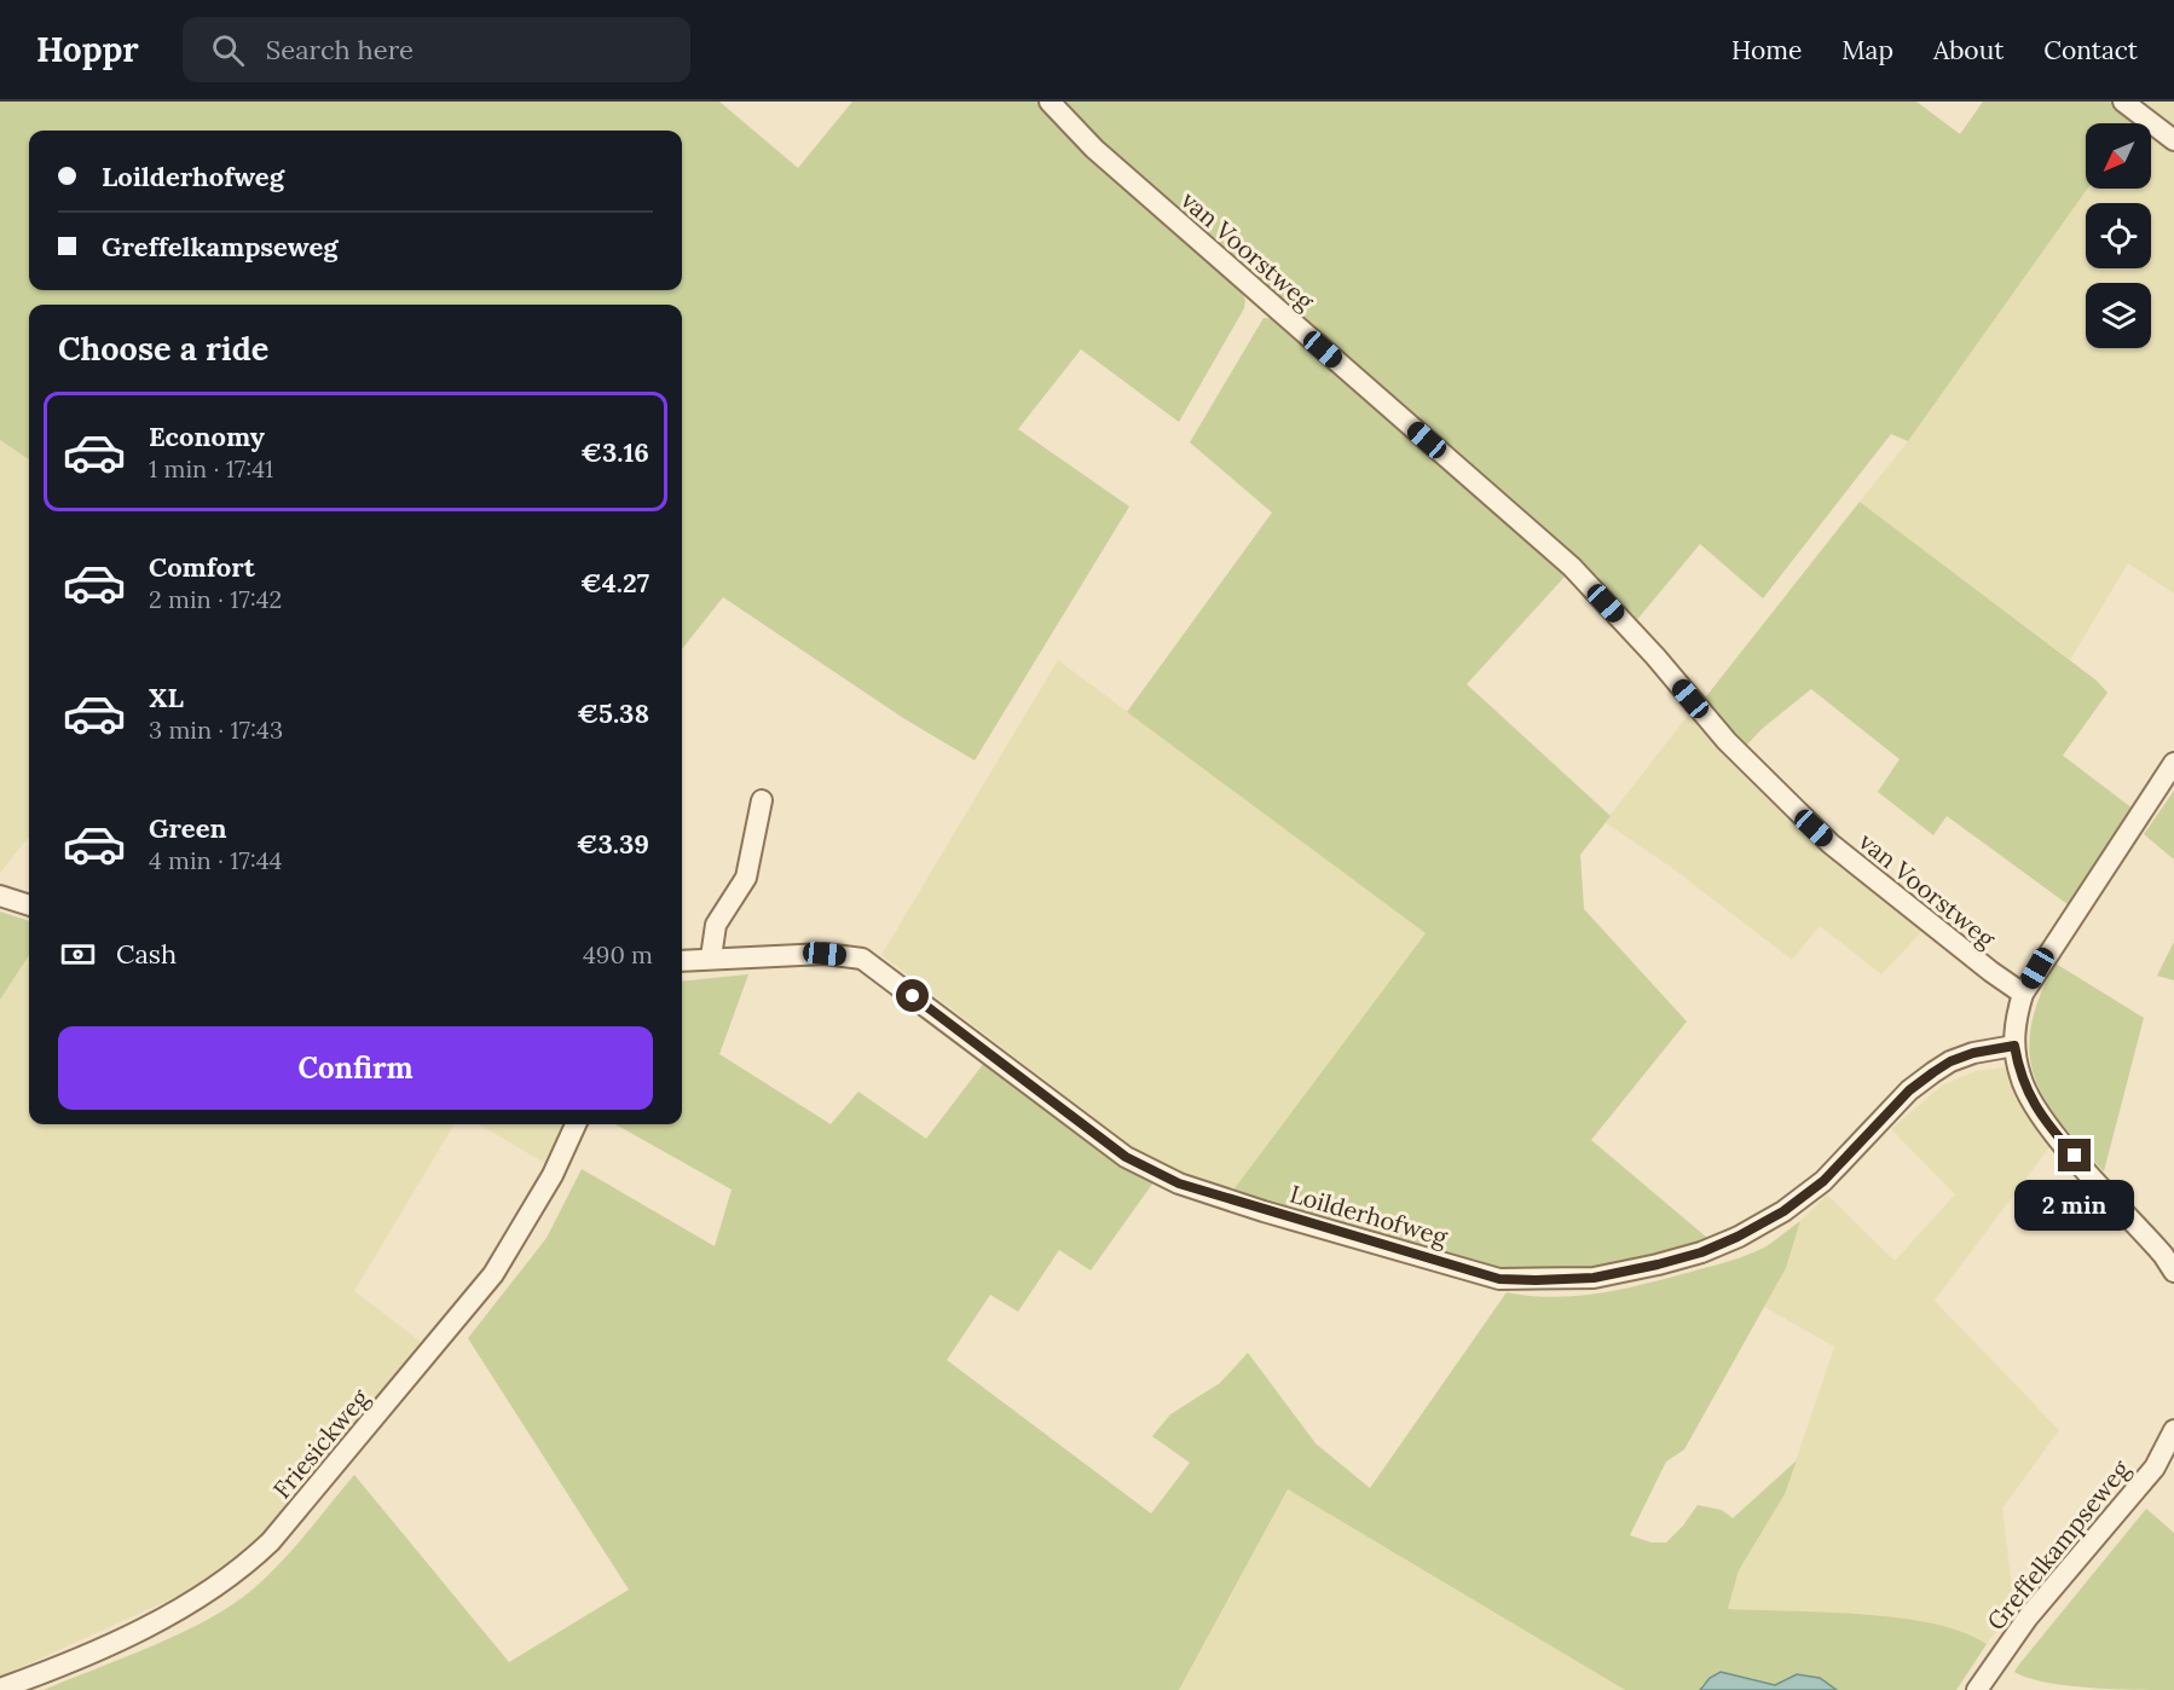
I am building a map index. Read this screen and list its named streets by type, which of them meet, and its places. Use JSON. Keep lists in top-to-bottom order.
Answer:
{
  "streets": {
    "street": [
      "van Voorstweg",
      "Loilderhofweg",
      "Friesickweg",
      "Greffelkampseweg"
    ]
  },
  "north": "bottom left",
  "page": {
    "header": "Hoppr",
    "search": "Search here",
    "nav": [
      "Home",
      "Map",
      "About",
      "Contact"
    ],
    "banner": ["Loilderhofweg", "Greffelkampseweg"],
    "heading": "Choose a ride",
    "list": [
      {
        "name": "Economy",
        "note": "1 min · 17:41",
        "value": "€3.16"
      },
      {
        "name": "Comfort",
        "note": "2 min · 17:42",
        "value": "€4.27"
      },
      {
        "name": "XL",
        "note": "3 min · 17:43",
        "value": "€5.38"
      },
      {
        "name": "Green",
        "note": "4 min · 17:44",
        "value": "€3.39"
      }
    ],
    "pay": ["Cash", "490 m"],
    "buttons": "Confirm",
    "bubble": "2 min"
  }
}
